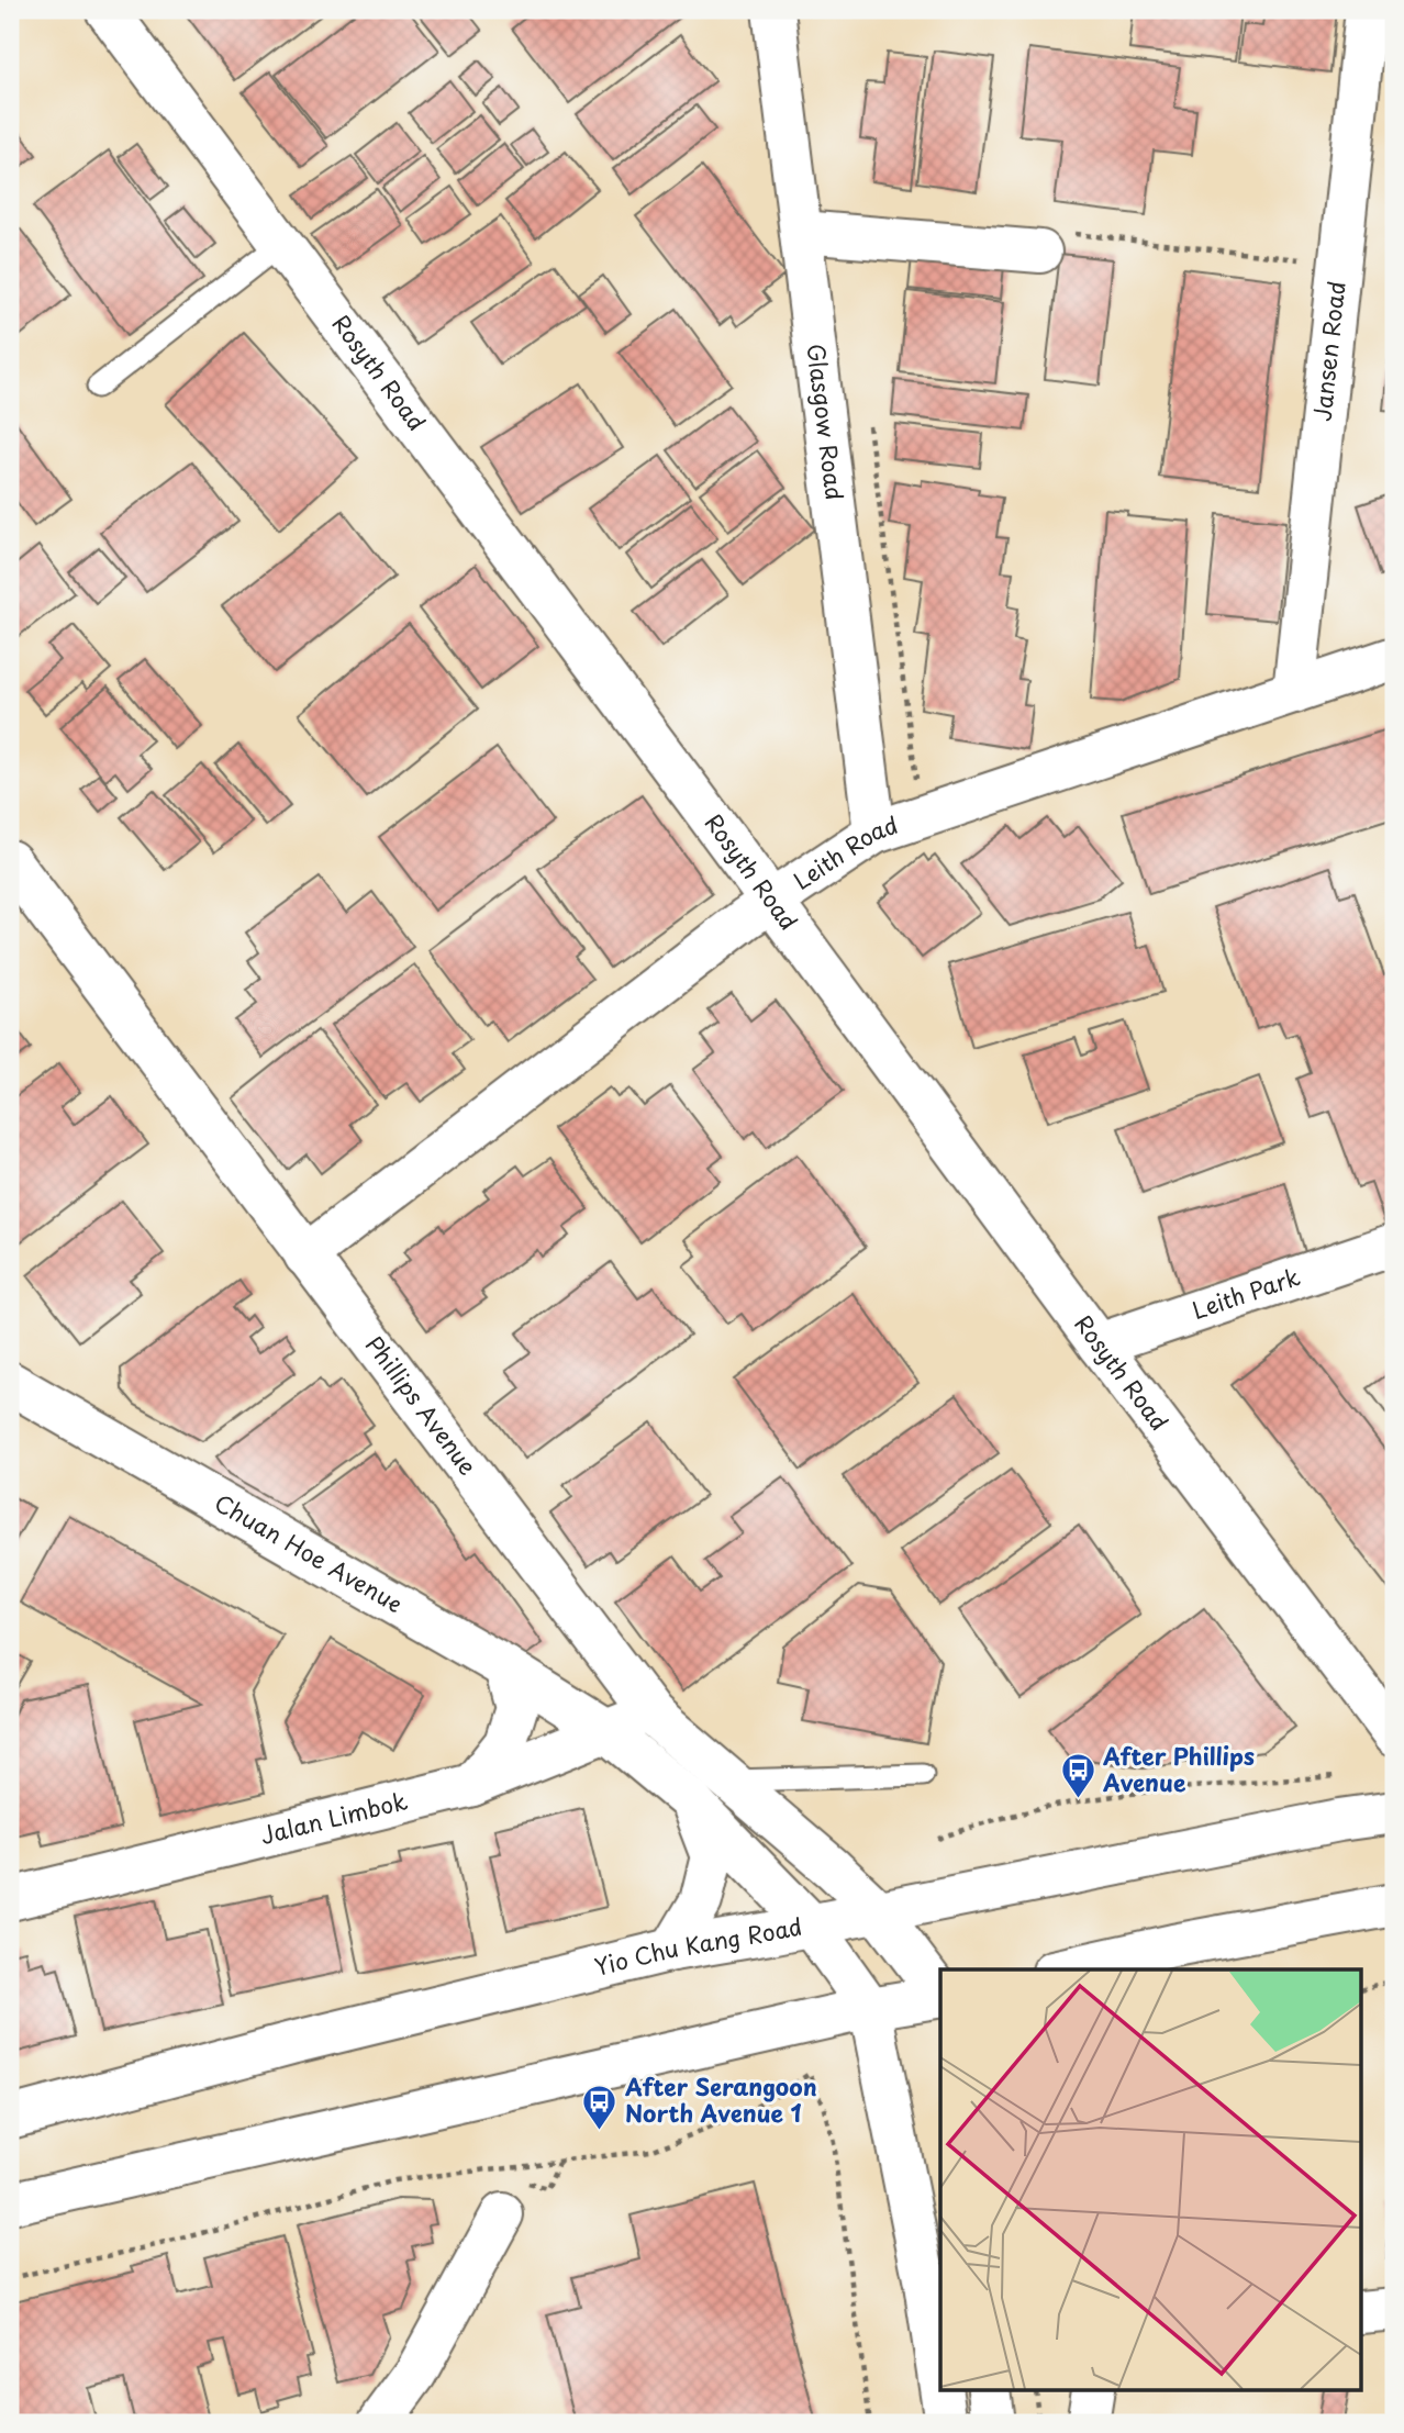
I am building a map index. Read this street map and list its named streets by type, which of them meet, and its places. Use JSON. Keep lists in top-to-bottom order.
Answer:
{
  "streets": {
    "street": [
      "Jansen Road",
      "Rosyth Road",
      "Glasgow Road",
      "Leith Road",
      "Leith Park",
      "Phillips Avenue",
      "Chuan Hoe Avenue",
      "Jalan Limbok",
      "Yio Chu Kang Road"
    ]
  },
  "crossings": [
    ["Jansen Road", "Leith Road"],
    ["Rosyth Road", "Leith Road"],
    ["Rosyth Road", "Leith Park"],
    ["Glasgow Road", "Leith Road"],
    ["Leith Road", "Phillips Avenue"],
    ["Phillips Avenue", "Jalan Limbok"],
    ["Phillips Avenue", "Yio Chu Kang Road"],
    ["Chuan Hoe Avenue", "Jalan Limbok"]
  ],
  "places": {
    "bus stop": ["After Phillips Avenue", "After Serangoon North Avenue 1"]
  }
}
